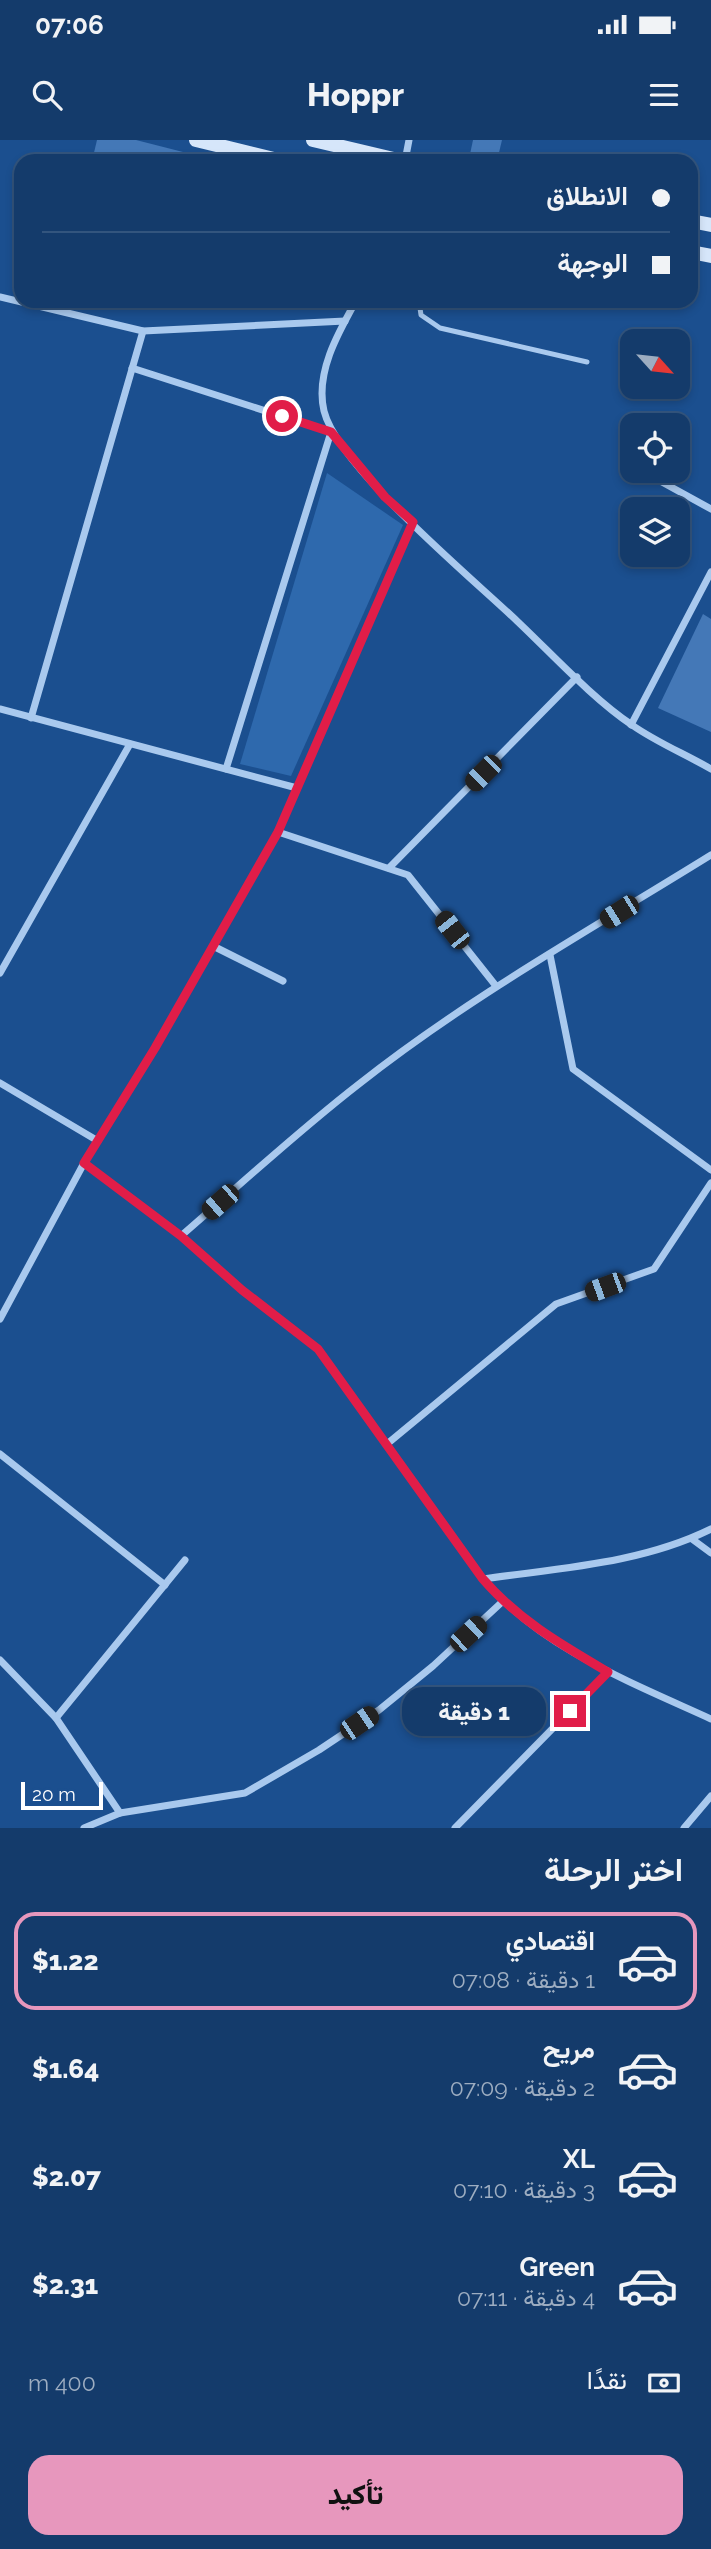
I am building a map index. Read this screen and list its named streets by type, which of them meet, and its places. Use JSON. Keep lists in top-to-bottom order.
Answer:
{
  "scale_bar": "20 m",
  "north": "bottom right",
  "page": {
    "status": "07:06",
    "header": "Hoppr",
    "banner": ["الانطلاق", "الوجهة"],
    "bubble": "1 دقيقة",
    "scale": "20 m",
    "heading": "اختر الرحلة",
    "list": [
      {
        "name": "اقتصادي",
        "note": "1 دقيقة · 07:08",
        "value": "$1.22"
      },
      {
        "name": "مريح",
        "note": "2 دقيقة · 07:09",
        "value": "$1.64"
      },
      {
        "name": "XL",
        "note": "3 دقيقة · 07:10",
        "value": "$2.07"
      },
      {
        "name": "Green",
        "note": "4 دقيقة · 07:11",
        "value": "$2.31"
      }
    ],
    "pay": ["نقدًا", "400 m"],
    "buttons": "تأكيد"
  }
}
